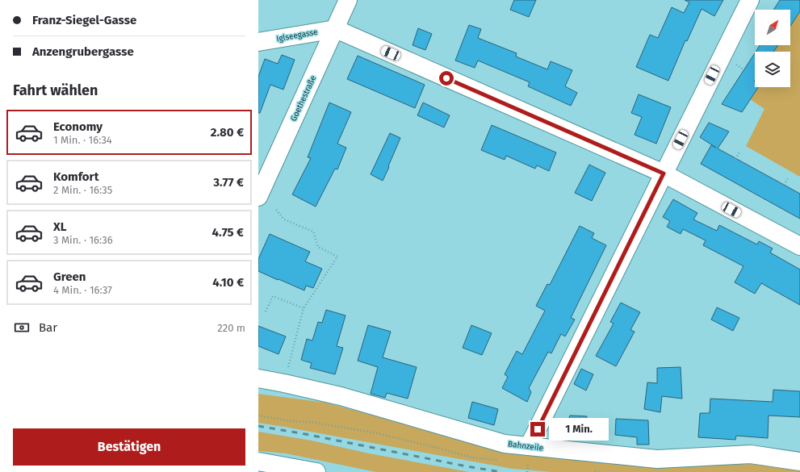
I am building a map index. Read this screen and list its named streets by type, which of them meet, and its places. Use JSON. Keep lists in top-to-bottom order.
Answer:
{
  "streets": {
    "street": ["Iglseegasse", "Goethestraße", "Bahnzeile"]
  },
  "crossings": [
    ["Iglseegasse", "Goethestraße"]
  ],
  "north": "top right",
  "page": {
    "banner": ["Franz-Siegel-Gasse", "Anzengrubergasse"],
    "heading": "Fahrt wählen",
    "list": [
      {
        "name": "Economy",
        "note": "1 Min. · 16:34",
        "value": "2.80 €"
      },
      {
        "name": "Komfort",
        "note": "2 Min. · 16:35",
        "value": "3.77 €"
      },
      {
        "name": "XL",
        "note": "3 Min. · 16:36",
        "value": "4.75 €"
      },
      {
        "name": "Green",
        "note": "4 Min. · 16:37",
        "value": "4.10 €"
      }
    ],
    "pay": ["Bar", "220 m"],
    "bubble": "1 Min.",
    "buttons": "Bestätigen"
  }
}
